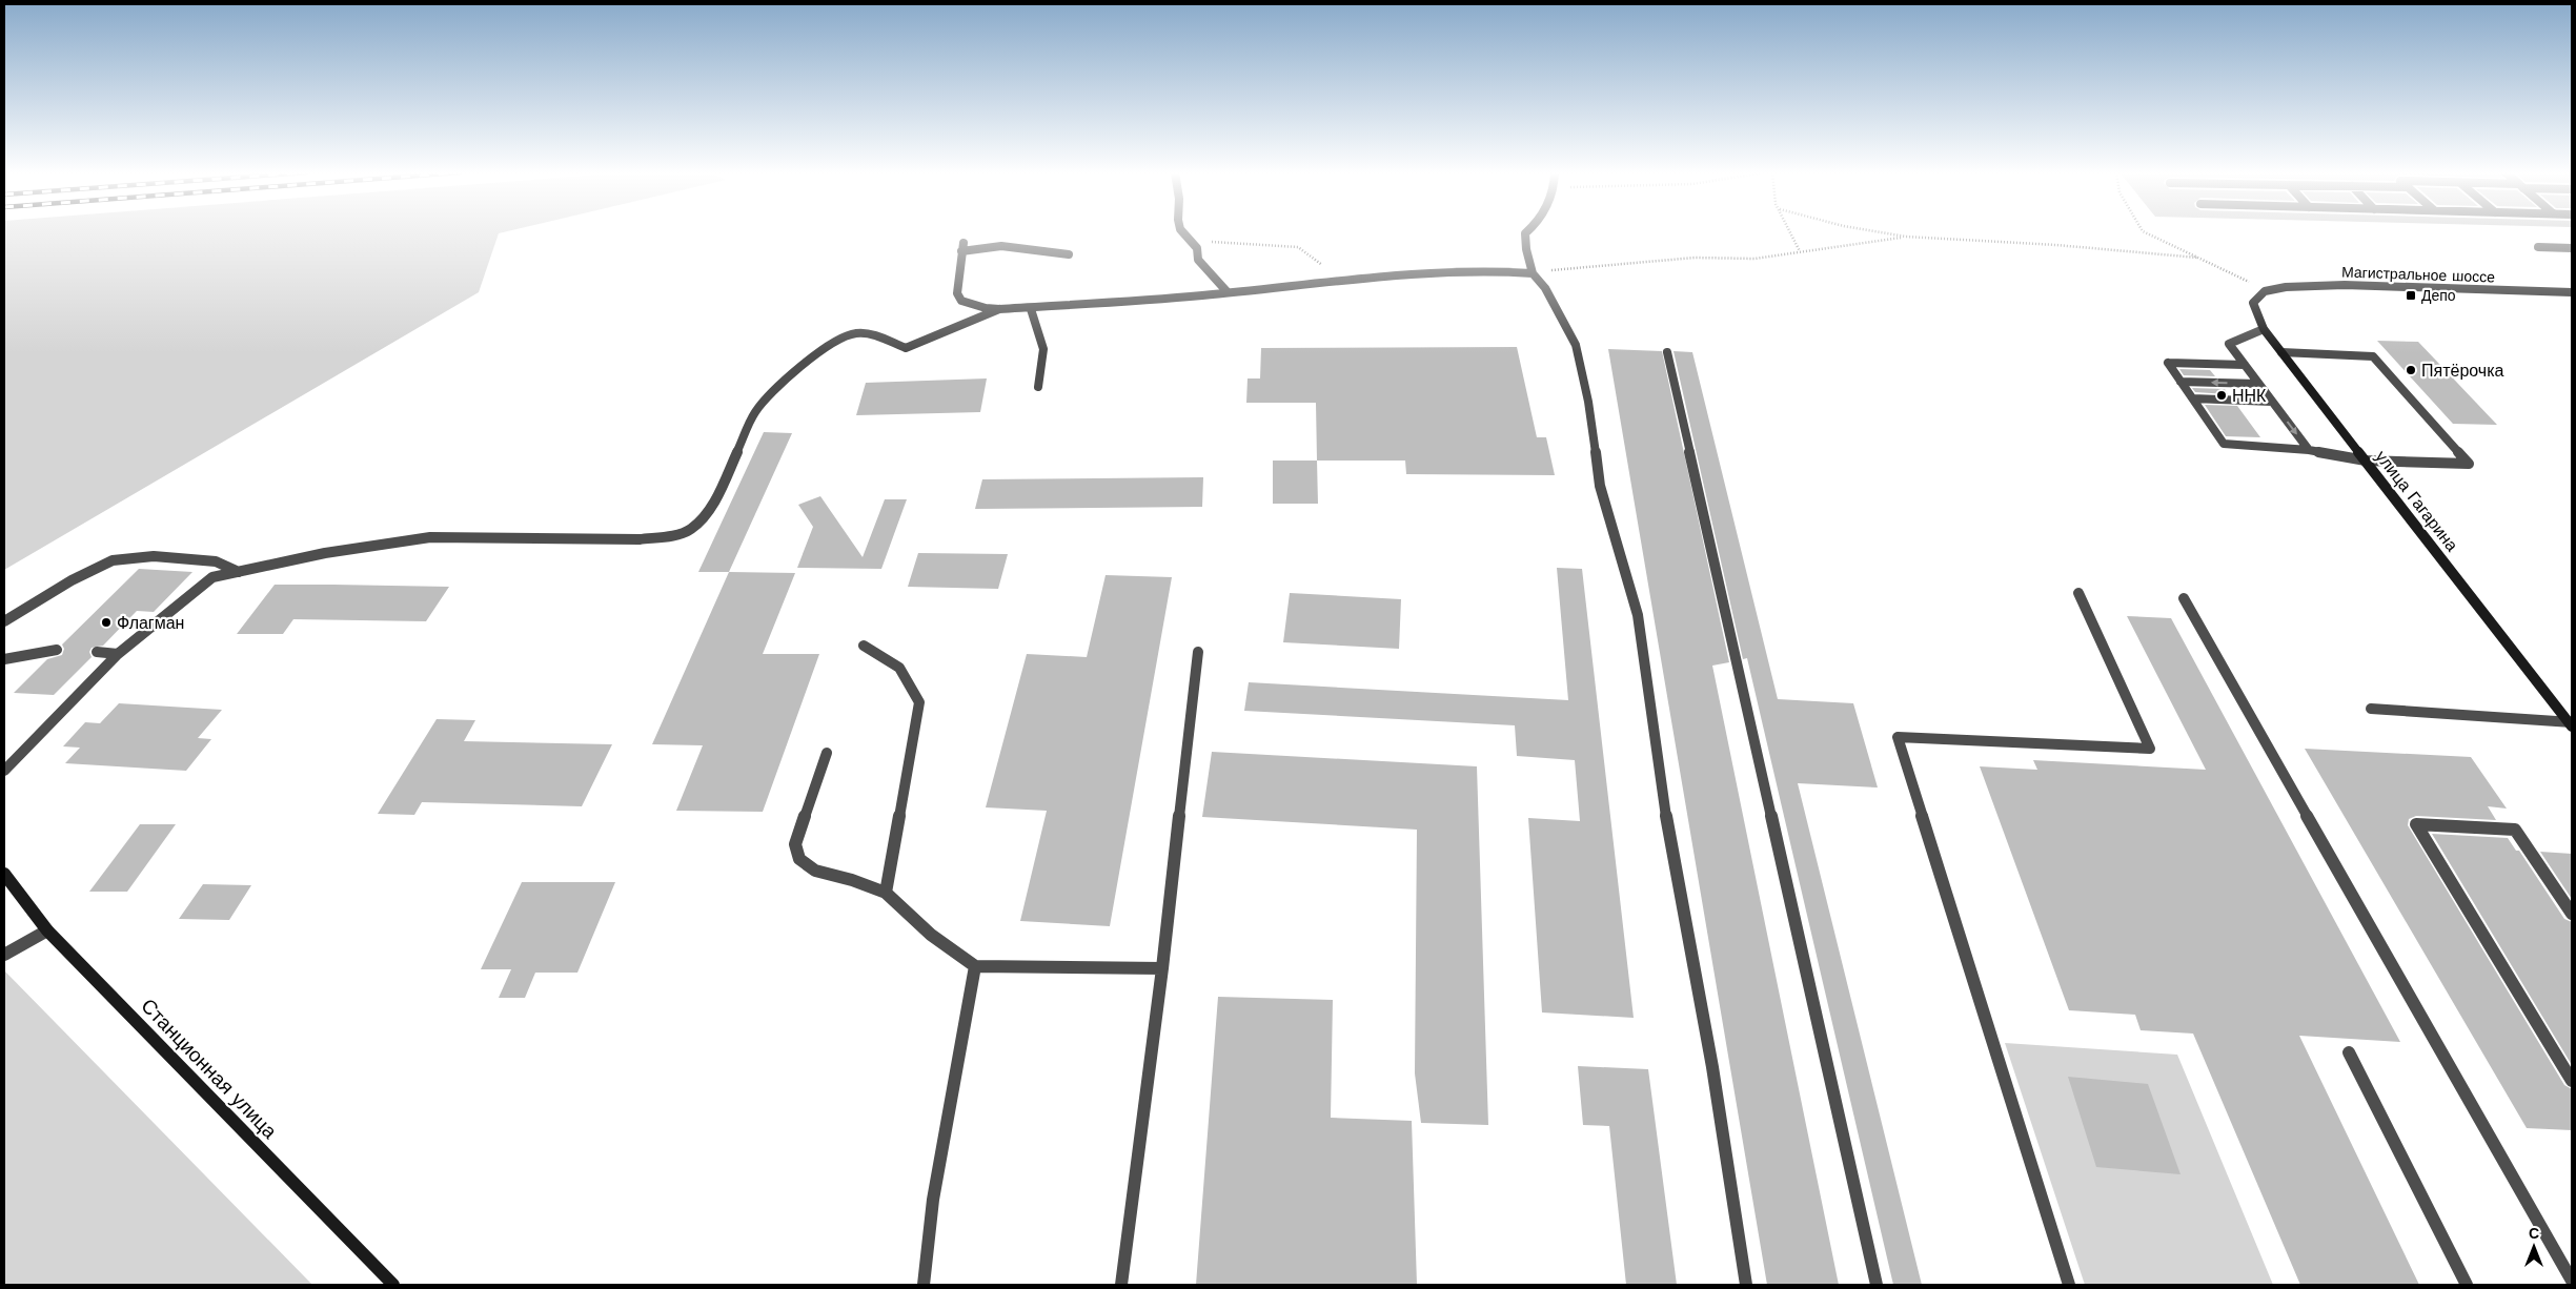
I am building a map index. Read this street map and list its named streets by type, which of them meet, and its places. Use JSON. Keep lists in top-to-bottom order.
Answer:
{
  "streets": {
    "main road": ["Магистральное шоссе", "улица Гагарина", "Станционная улица"]
  },
  "crossings": [
    ["Магистральное шоссе", "улица Гагарина"]
  ],
  "places": {
    "transit": ["Депо"],
    "other": ["Пятёрочка", "ННК", "Флагман"]
  },
  "north": "top"
}
